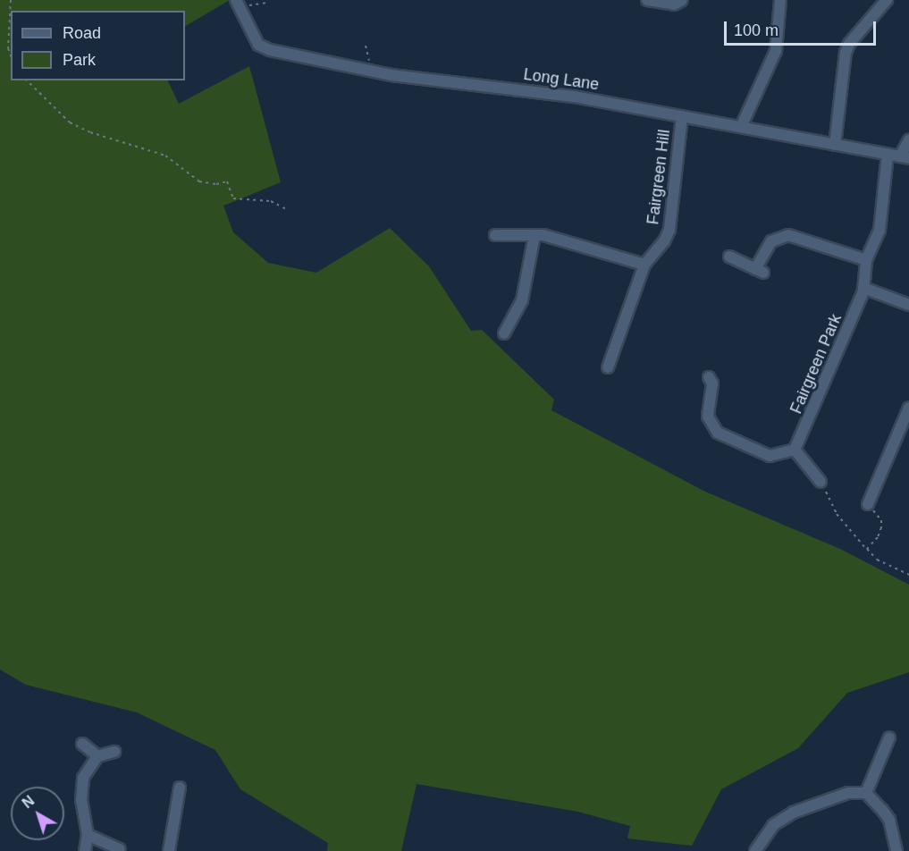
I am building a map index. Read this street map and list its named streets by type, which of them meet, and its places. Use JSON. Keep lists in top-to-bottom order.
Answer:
{
  "streets": {
    "street": ["Long Lane", "Fairgreen Hill", "Fairgreen Park"]
  },
  "crossings": [
    ["Long Lane", "Fairgreen Hill"],
    ["Long Lane", "Fairgreen Park"]
  ],
  "legend": ["Road", "Park"],
  "scale_bar": "100 m",
  "north": "top left"
}
